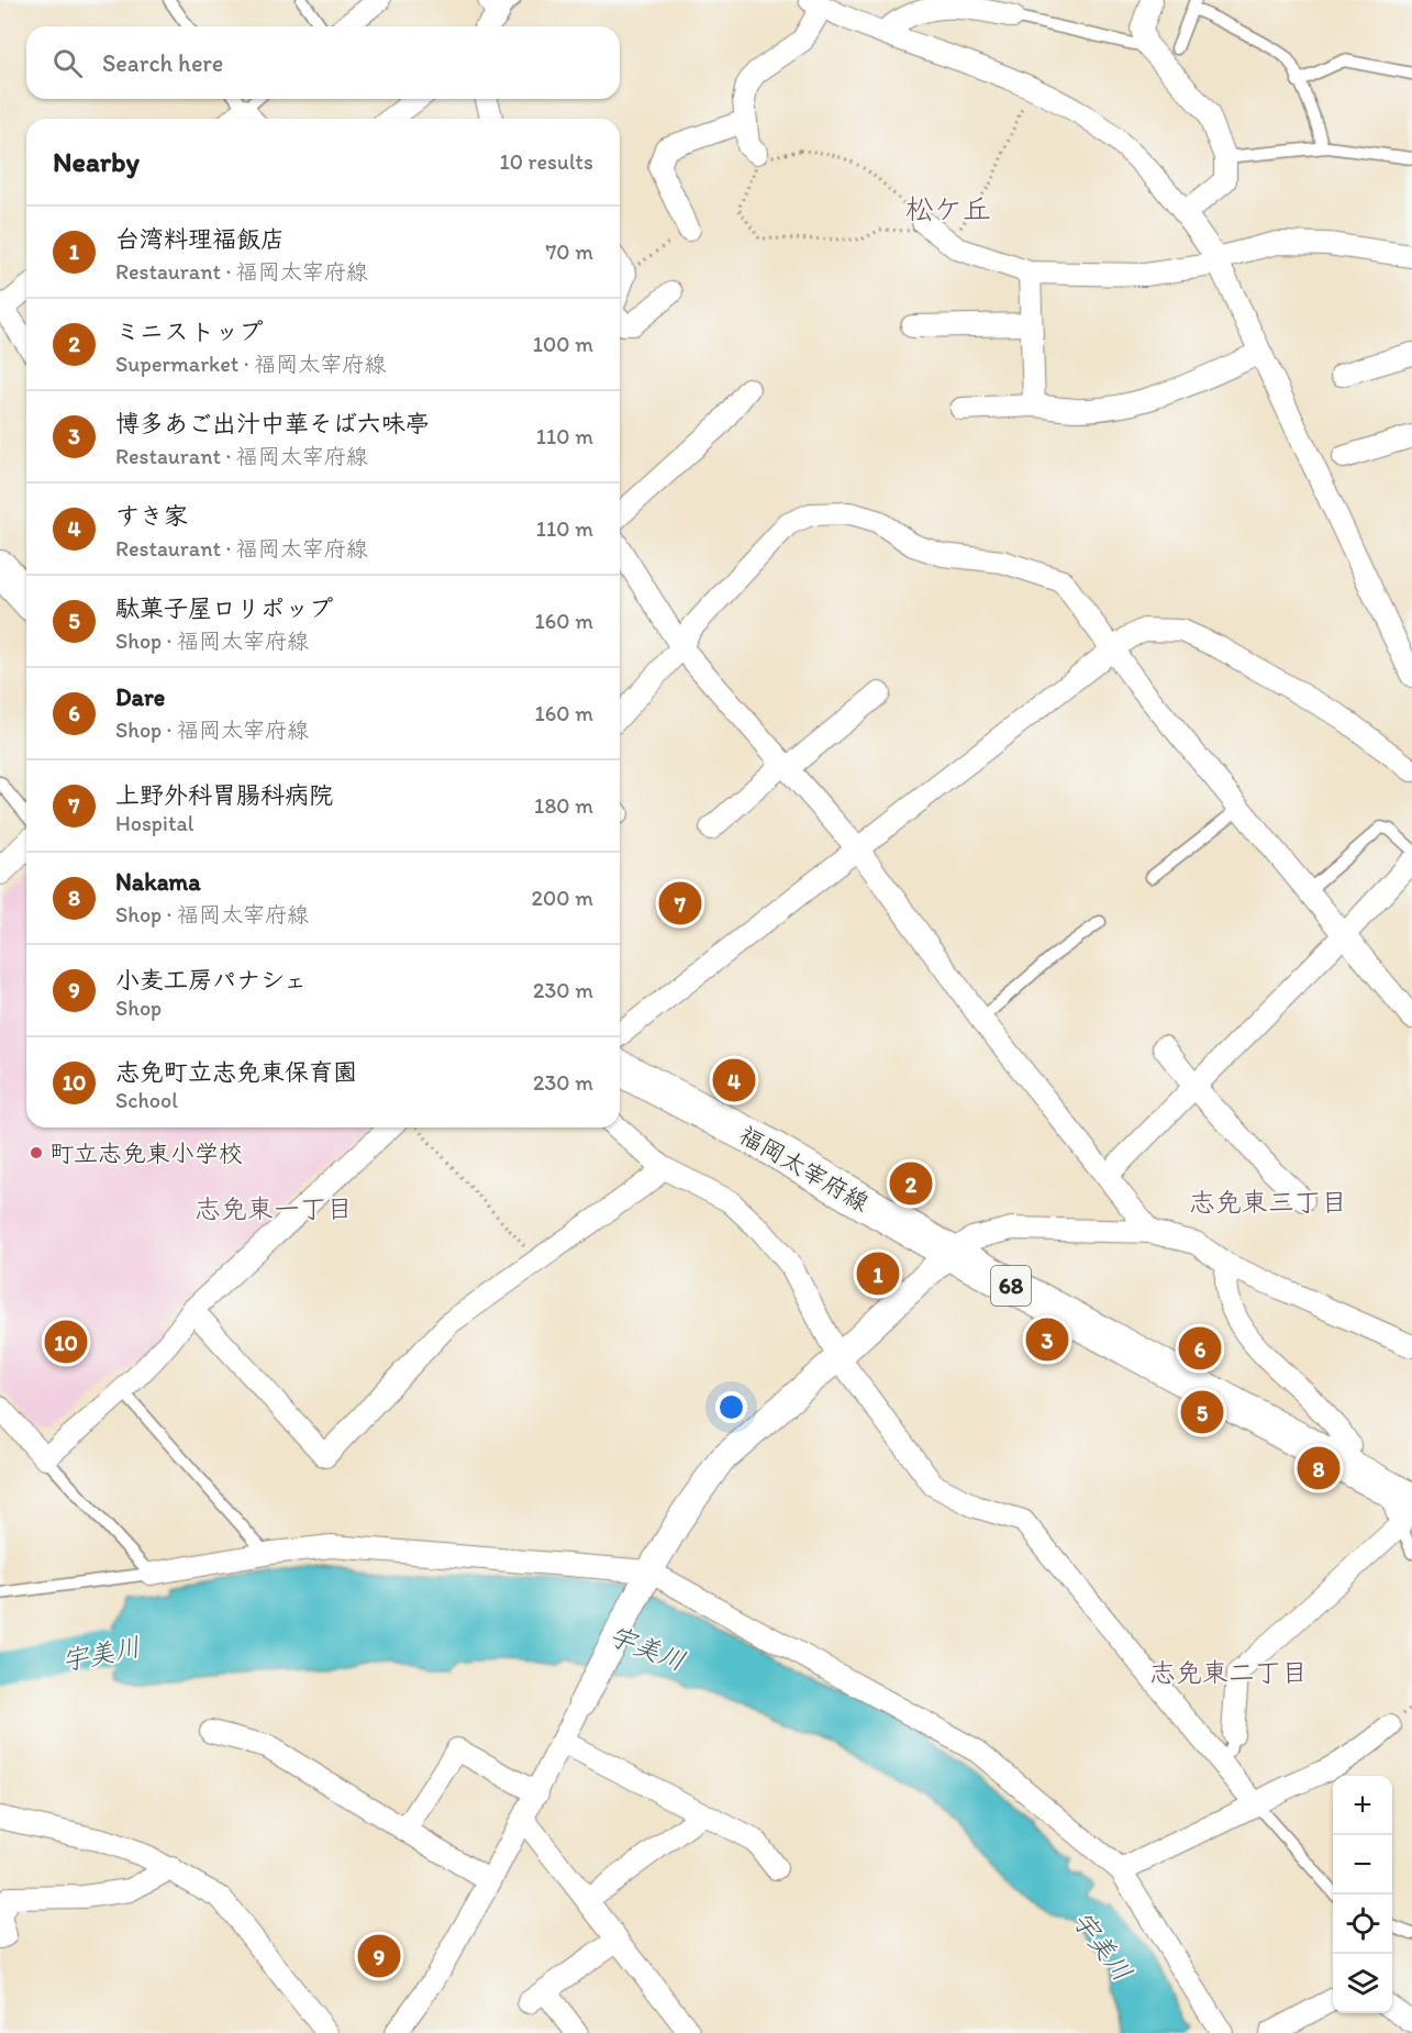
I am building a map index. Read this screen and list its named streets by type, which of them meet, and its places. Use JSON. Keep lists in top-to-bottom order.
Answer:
{
  "streets": {
    "main road": ["福岡太宰府線", "68"]
  },
  "districts": [
    "松ケ丘",
    "志免東三丁目",
    "志免東一丁目",
    "志免東二丁目"
  ],
  "water": ["宇美川"],
  "places": ["町立志免東小学校"],
  "page": {
    "search": "Search here",
    "heading": ["Nearby", "10 results"],
    "list": [
      {
        "mark": "1",
        "name": "台湾料理福飯店",
        "note": "Restaurant · 福岡太宰府線",
        "value": "70 m"
      },
      {
        "mark": "2",
        "name": "ミニストップ",
        "note": "Supermarket · 福岡太宰府線",
        "value": "100 m"
      },
      {
        "mark": "3",
        "name": "博多あご出汁中華そば六味亭",
        "note": "Restaurant · 福岡太宰府線",
        "value": "110 m"
      },
      {
        "mark": "4",
        "name": "すき家",
        "note": "Restaurant · 福岡太宰府線",
        "value": "110 m"
      },
      {
        "mark": "5",
        "name": "駄菓子屋ロリポップ",
        "note": "Shop · 福岡太宰府線",
        "value": "160 m"
      },
      {
        "mark": "6",
        "name": "Dare",
        "note": "Shop · 福岡太宰府線",
        "value": "160 m"
      },
      {
        "mark": "7",
        "name": "上野外科胃腸科病院",
        "note": "Hospital",
        "value": "180 m"
      },
      {
        "mark": "8",
        "name": "Nakama",
        "note": "Shop · 福岡太宰府線",
        "value": "200 m"
      },
      {
        "mark": "9",
        "name": "小麦工房パナシェ",
        "note": "Shop",
        "value": "230 m"
      },
      {
        "mark": "10",
        "name": "志免町立志免東保育園",
        "note": "School",
        "value": "230 m"
      }
    ],
    "pins": [
      "7",
      "4",
      "2",
      "1",
      "3",
      "10",
      "6",
      "5",
      "8",
      "9"
    ],
    "map_buttons": ["+", "−"]
  }
}
